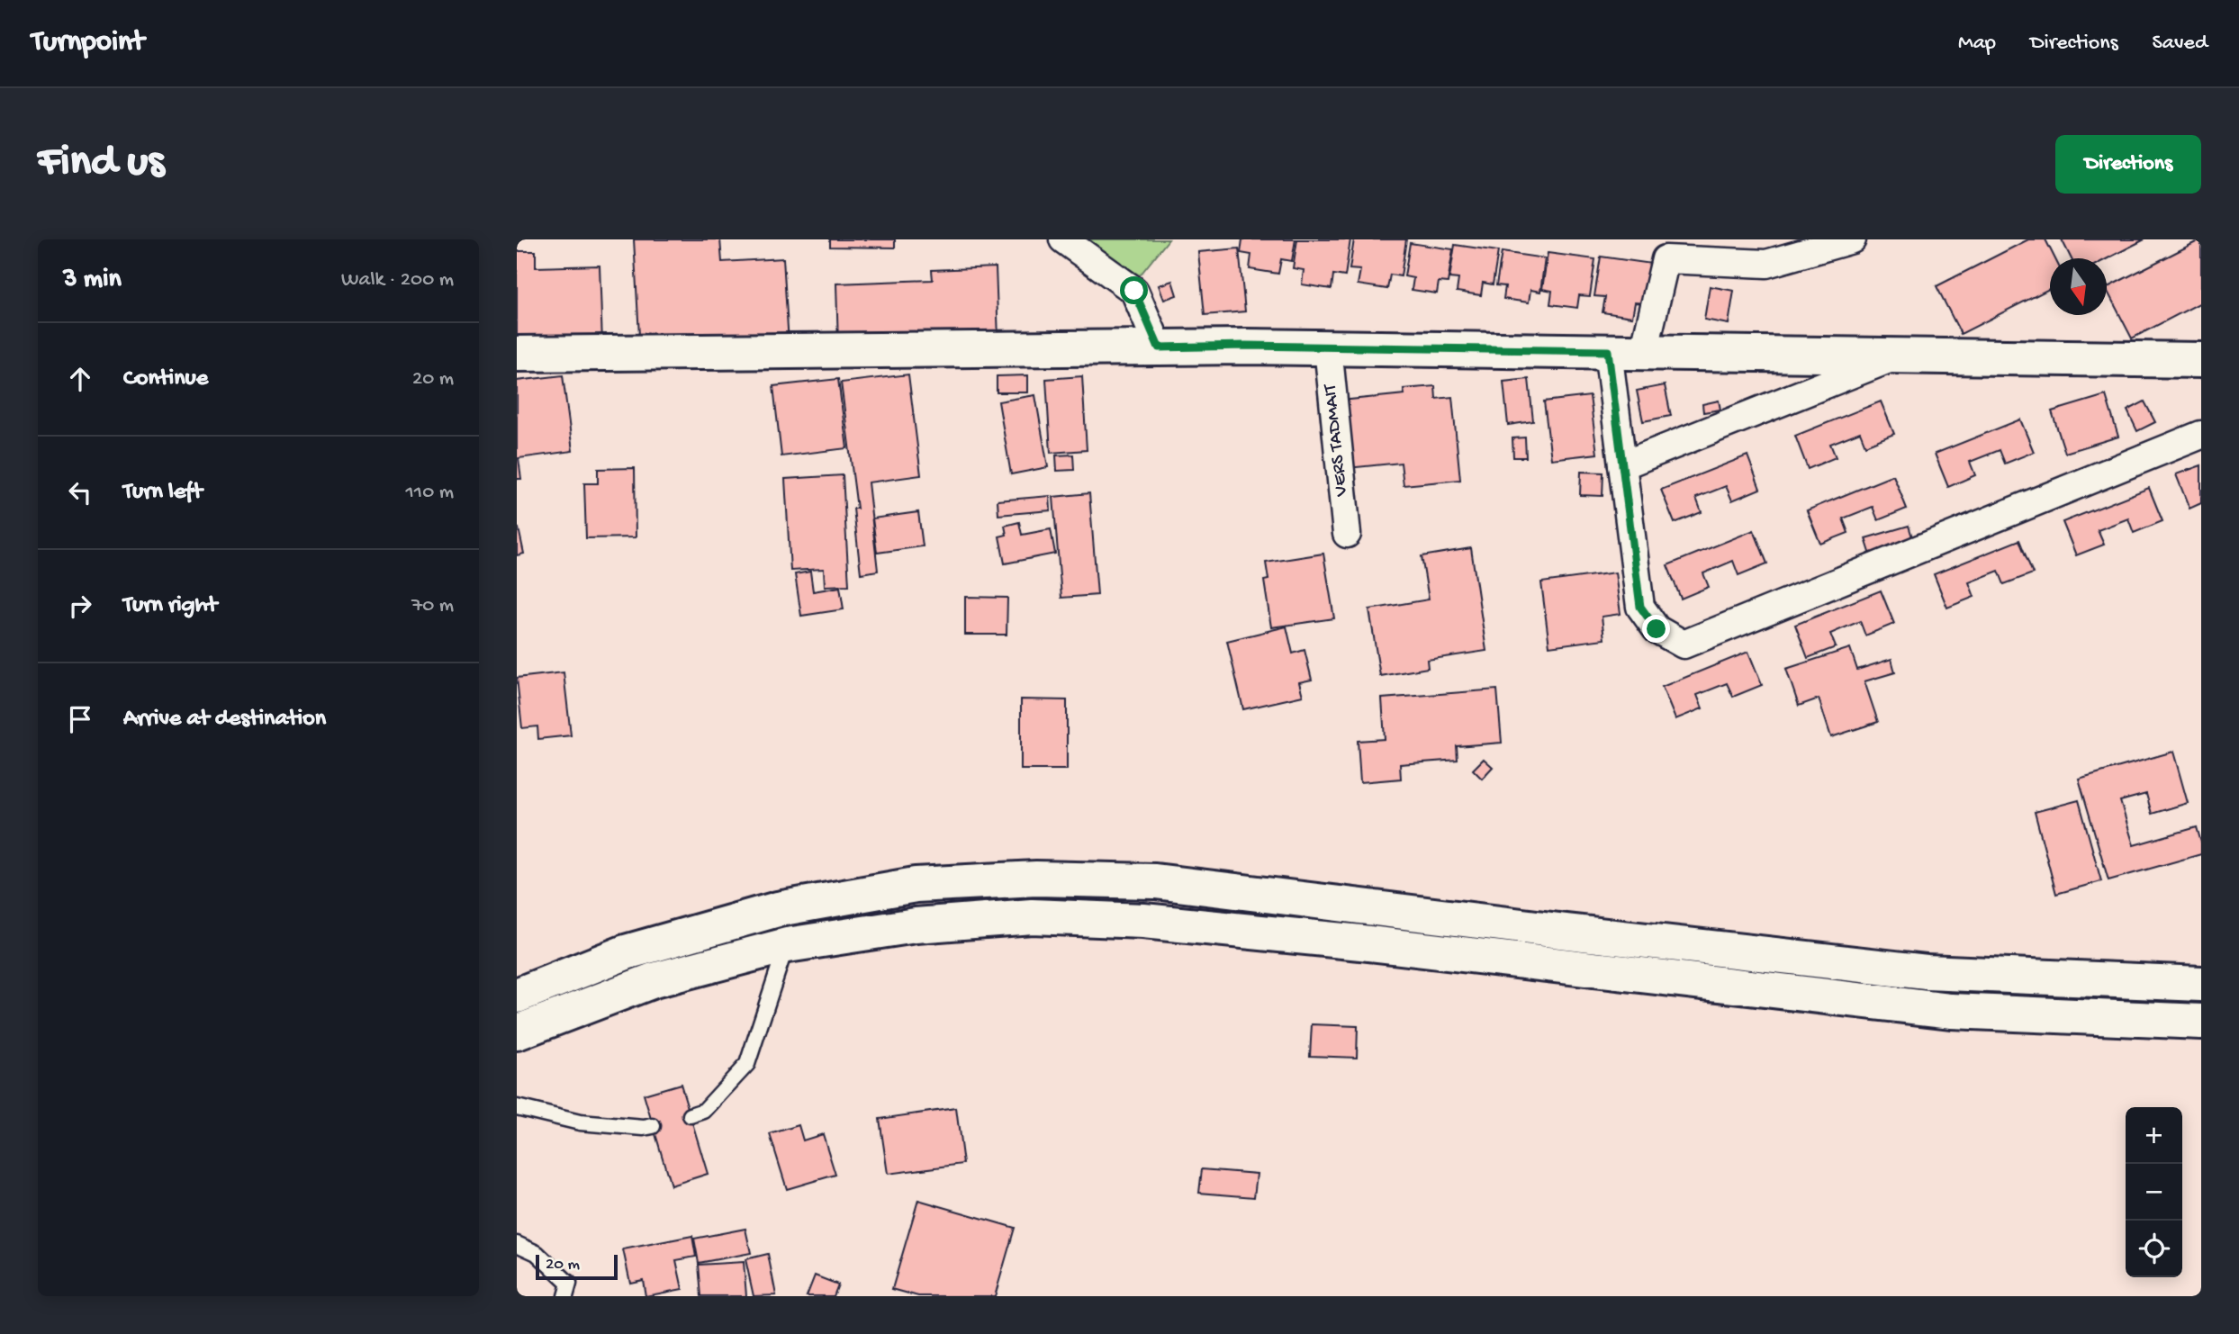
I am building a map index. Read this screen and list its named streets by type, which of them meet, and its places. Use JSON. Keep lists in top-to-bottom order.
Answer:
{
  "streets": {
    "street": ["VERS TADMAIT"]
  },
  "scale_bar": "20 m",
  "north": "bottom",
  "page": {
    "header": "Turnpoint",
    "nav": ["Map", "Directions", "Saved"],
    "buttons": "Directions",
    "title": "Find us",
    "heading": ["3 min", "Walk · 200 m"],
    "list": [
      ["Continue", "20 m"],
      ["Turn left", "110 m"],
      ["Turn right", "70 m"],
      "Arrive at destination"
    ],
    "map_buttons": ["+", "−"],
    "scale": "20 m"
  }
}
